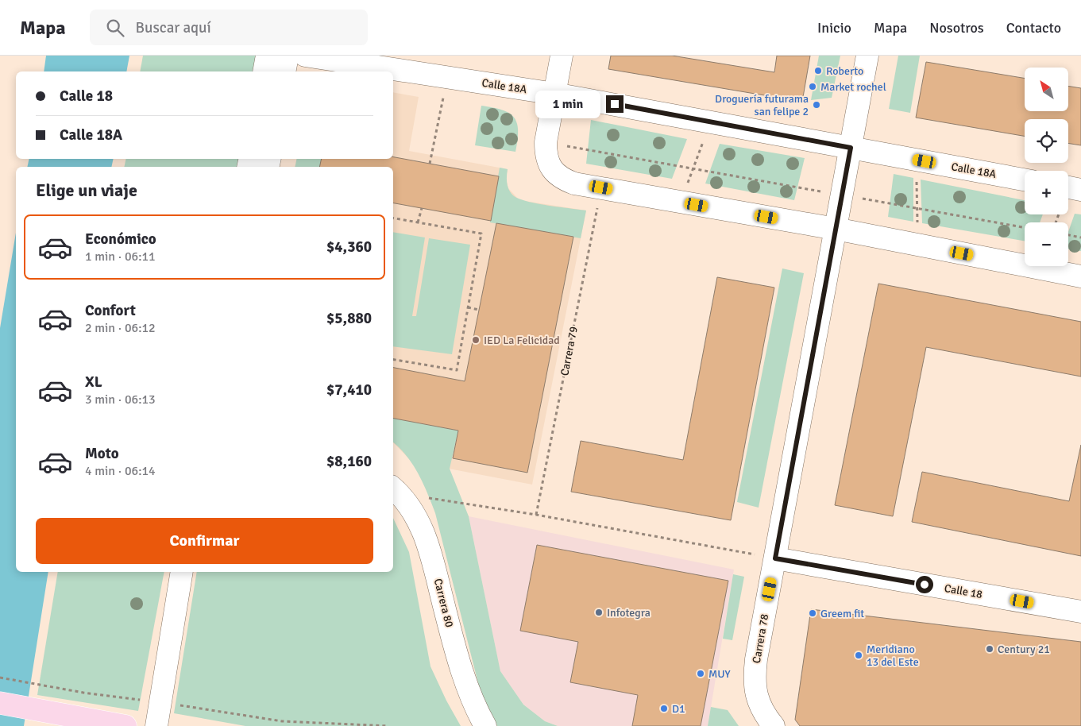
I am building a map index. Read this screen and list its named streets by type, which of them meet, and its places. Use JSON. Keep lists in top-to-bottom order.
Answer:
{
  "streets": {
    "street": [
      "Calle 18A",
      "Calle 18",
      "Carrera 80",
      "Carrera 78"
    ],
    "path": ["Carrera 79"]
  },
  "crossings": [
    ["Calle 18A", "Carrera 78"],
    ["Calle 18", "Carrera 78"]
  ],
  "places": [
    "Roberto",
    "Market rochel",
    "Droguería futurama san felipe 2",
    "IED La Felicidad",
    "Infotegra",
    "Greem fit",
    "Century 21",
    "Meridiano 13 del Este",
    "MUY",
    "D1"
  ],
  "north": "top left",
  "page": {
    "header": "Mapa",
    "search": "Buscar aquí",
    "nav": [
      "Inicio",
      "Mapa",
      "Nosotros",
      "Contacto"
    ],
    "map_buttons": ["+", "−"],
    "banner": ["Calle 18", "Calle 18A"],
    "bubble": "1 min",
    "heading": "Elige un viaje",
    "list": [
      {
        "name": "Económico",
        "note": "1 min · 06:11",
        "value": "$4,360"
      },
      {
        "name": "Confort",
        "note": "2 min · 06:12",
        "value": "$5,880"
      },
      {
        "name": "XL",
        "note": "3 min · 06:13",
        "value": "$7,410"
      },
      {
        "name": "Moto",
        "note": "4 min · 06:14",
        "value": "$8,160"
      }
    ],
    "buttons": "Confirmar"
  }
}
